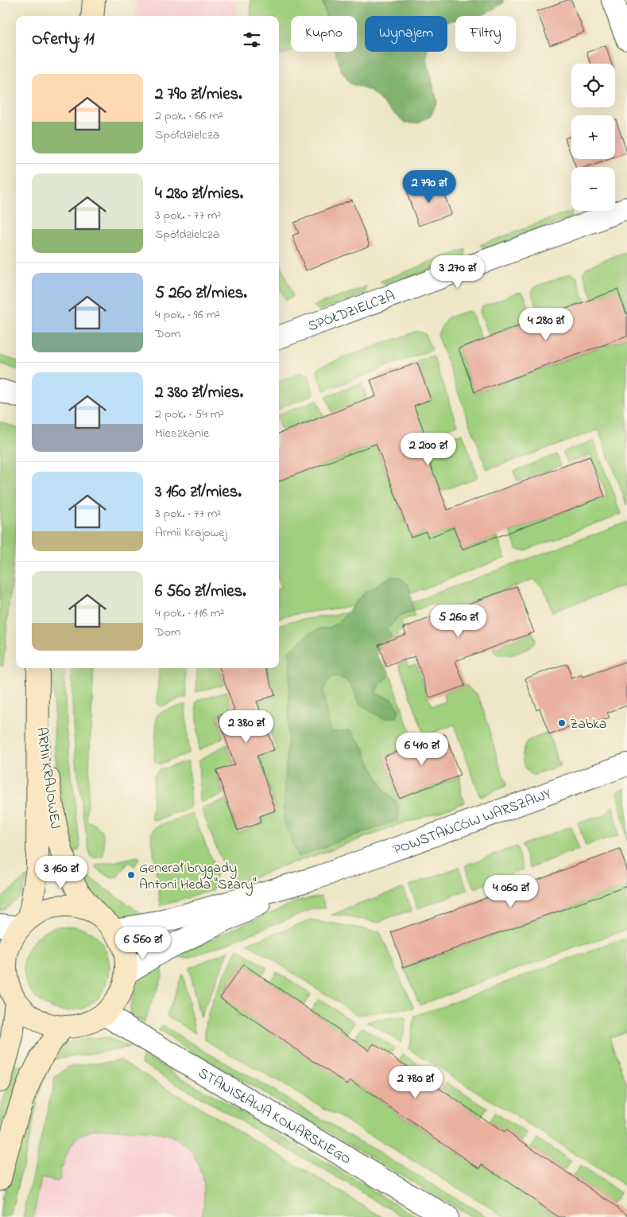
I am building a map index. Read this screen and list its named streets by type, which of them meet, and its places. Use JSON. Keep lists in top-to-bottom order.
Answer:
{
  "streets": {
    "street": [
      "SPÓŁDZIELCZA",
      "ARMII KRAJOWEJ",
      "POWSTAŃCÓW WARSZAWY",
      "STANISŁAWA KONARSKIEGO"
    ]
  },
  "crossings": [
    ["ARMII KRAJOWEJ", "POWSTAŃCÓW WARSZAWY"],
    ["ARMII KRAJOWEJ", "STANISŁAWA KONARSKIEGO"],
    ["POWSTAŃCÓW WARSZAWY", "STANISŁAWA KONARSKIEGO"]
  ],
  "places": ["Żabka", "Generał brygady Antoni Heda \"Szary\""],
  "page": {
    "chip": ["Kupno", "Wynajem", "Filtry"],
    "heading": "Oferty: 11",
    "map_buttons": ["+", "−"],
    "list": [
      {
        "name": "2 790 zł/mies.",
        "note": "2 pok. · 66 m² · Spółdzielcza"
      },
      {
        "name": "4 280 zł/mies.",
        "note": "3 pok. · 77 m² · Spółdzielcza"
      },
      {
        "name": "5 260 zł/mies.",
        "note": "4 pok. · 96 m² · Dom"
      },
      {
        "name": "2 380 zł/mies.",
        "note": "2 pok. · 54 m² · Mieszkanie"
      },
      {
        "name": "3 160 zł/mies.",
        "note": "3 pok. · 77 m² · Armii Krajowej"
      },
      {
        "name": "6 560 zł/mies.",
        "note": "4 pok. · 116 m² · Dom"
      }
    ],
    "price": [
      "2 790 zł",
      "3 270 zł",
      "4 280 zł",
      "2 200 zł",
      "5 260 zł",
      "2 380 zł",
      "6 410 zł",
      "3 160 zł",
      "4 060 zł",
      "6 560 zł",
      "2 780 zł"
    ]
  }
}
